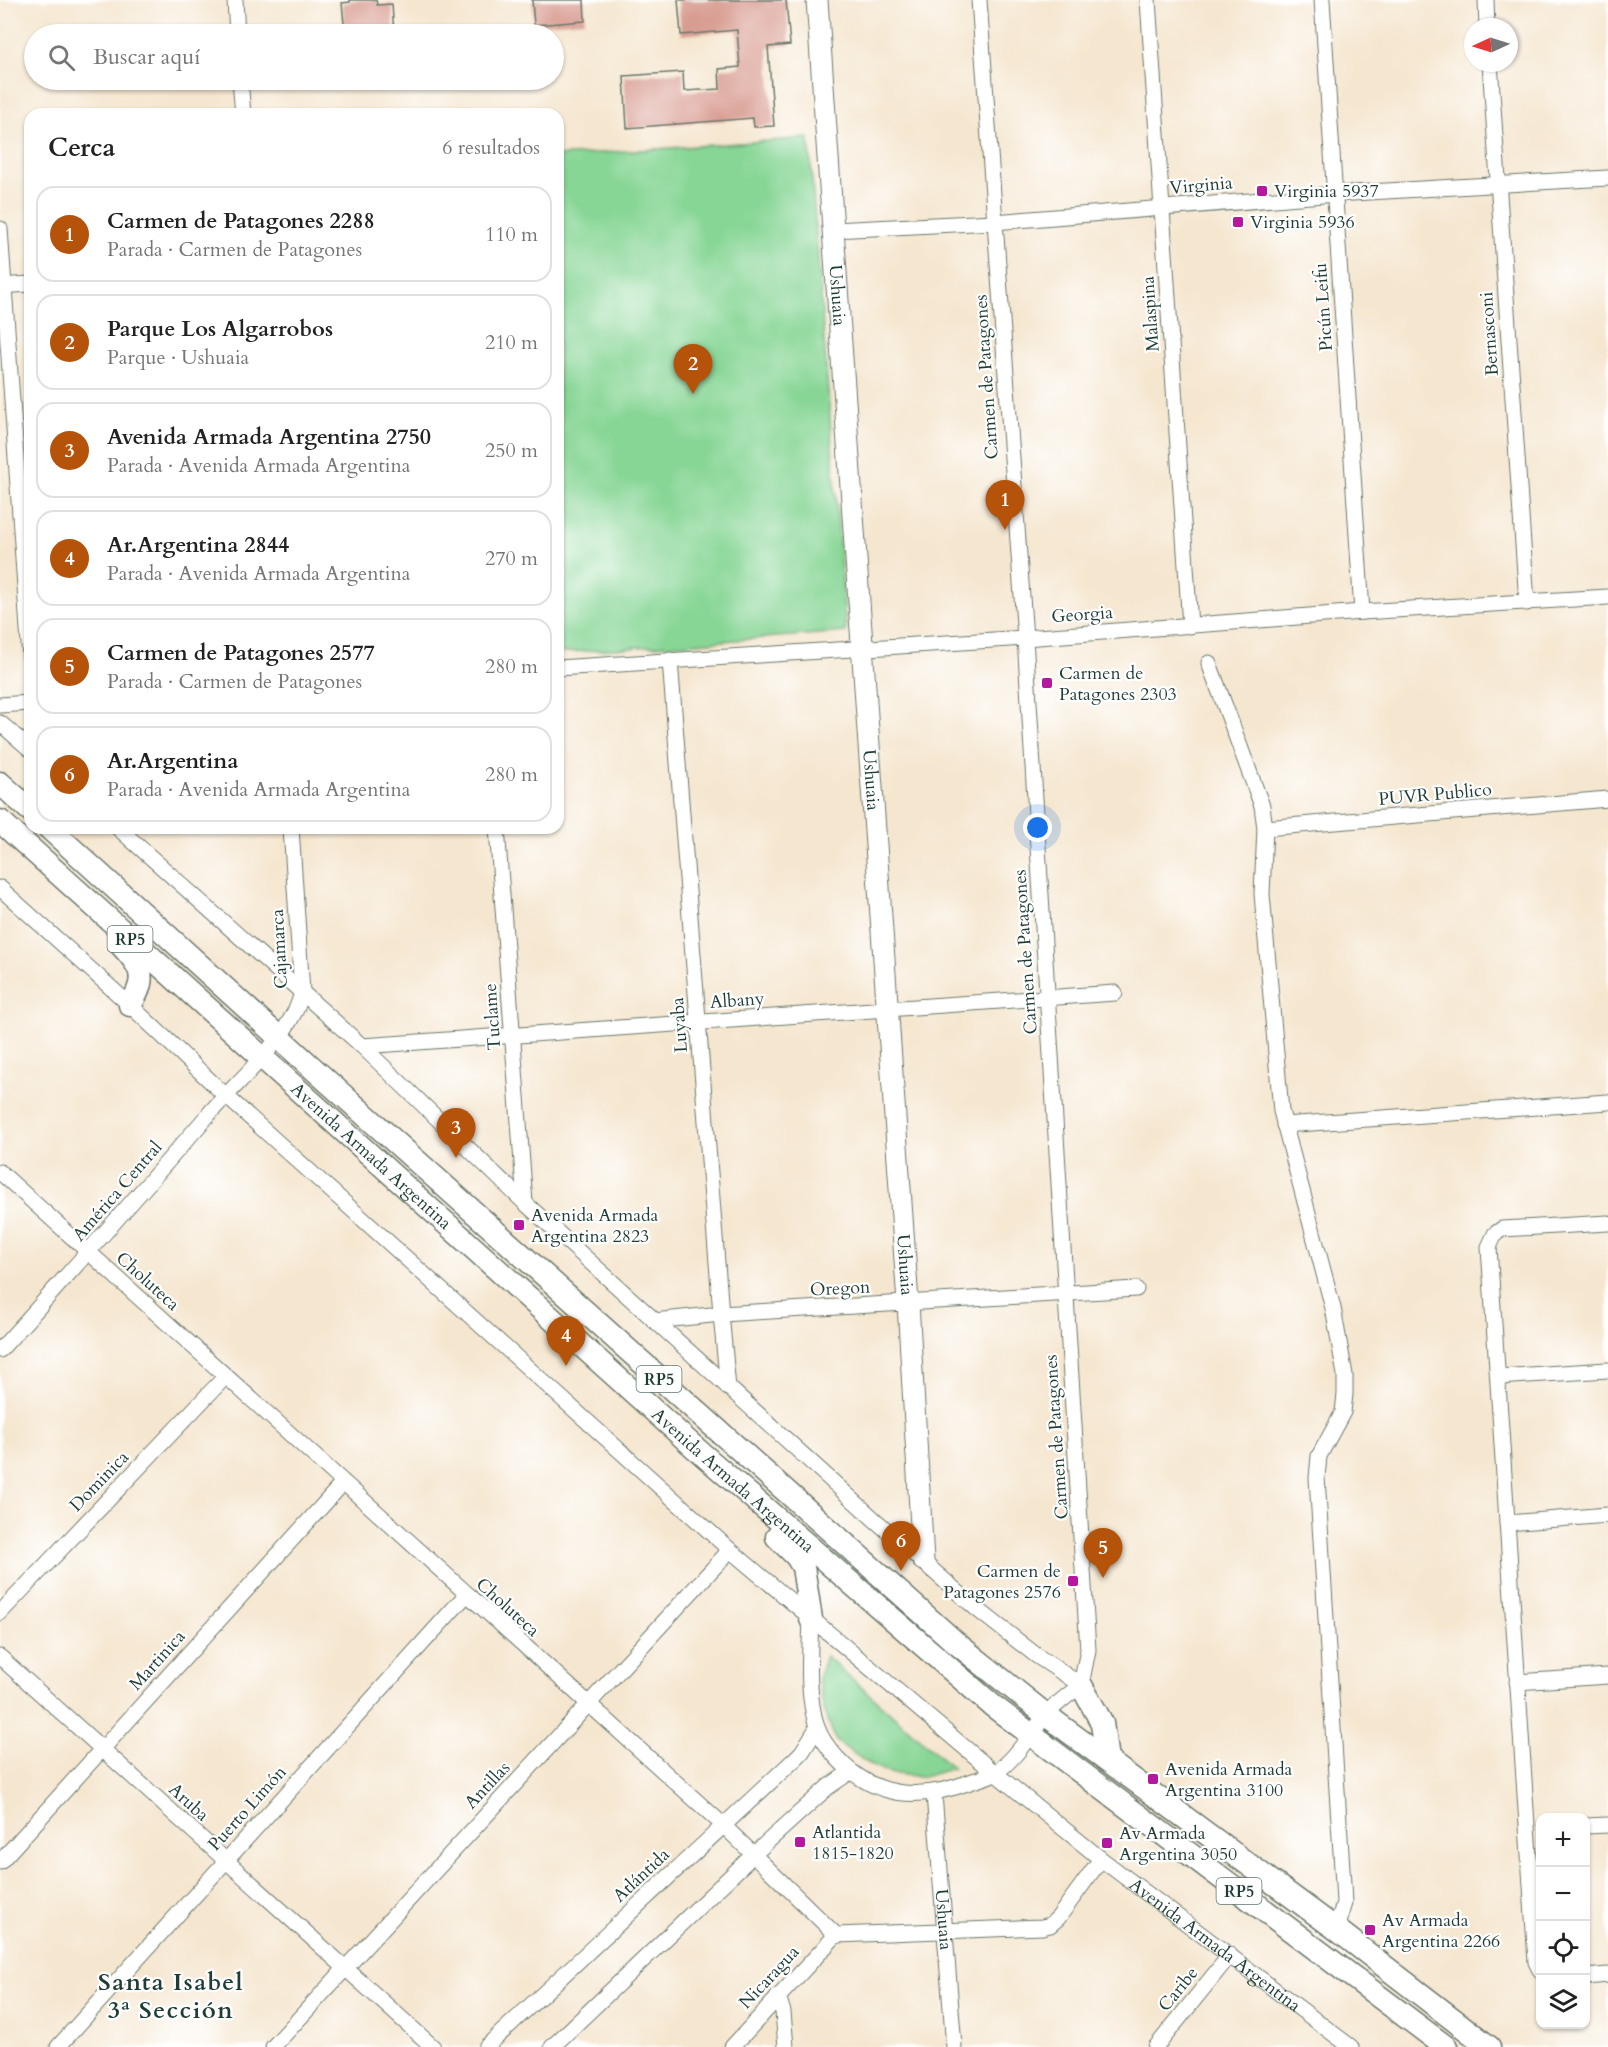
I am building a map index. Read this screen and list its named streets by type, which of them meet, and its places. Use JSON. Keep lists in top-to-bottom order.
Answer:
{
  "streets": {
    "main road": ["Ushuaia", "RP5", "Avenida Armada Argentina"],
    "street": [
      "Virginia",
      "Picún Leifu",
      "Malaspina",
      "Bernasconi",
      "Carmen de Patagones",
      "Georgia",
      "PUVR Publico",
      "Cajamarca",
      "Albany",
      "Tuclame",
      "Luyaba",
      "América Central",
      "Choluteca",
      "Oregon",
      "Dominica",
      "Martinica",
      "Antillas",
      "Aruba",
      "Puerto Limón",
      "Atlántida",
      "Nicaragua",
      "Caribe"
    ]
  },
  "crossings": [
    ["Virginia", "Ushuaia"],
    ["Virginia", "Picún Leifu"],
    ["Virginia", "Malaspina"],
    ["Virginia", "Bernasconi"],
    ["Virginia", "Carmen de Patagones"],
    ["Ushuaia", "Georgia"],
    ["Ushuaia", "Albany"],
    ["Ushuaia", "Oregon"],
    ["Picún Leifu", "Georgia"],
    ["Malaspina", "Georgia"],
    ["Bernasconi", "Georgia"],
    ["Carmen de Patagones", "Georgia"],
    ["Carmen de Patagones", "Albany"],
    ["Carmen de Patagones", "Oregon"],
    ["Georgia", "Luyaba"],
    ["Cajamarca", "Avenida Armada Argentina"],
    ["Cajamarca", "América Central"],
    ["Albany", "Tuclame"],
    ["Albany", "Luyaba"],
    ["Luyaba", "Oregon"],
    ["Avenida Armada Argentina", "América Central"],
    ["Avenida Armada Argentina", "Antillas"],
    ["Avenida Armada Argentina", "Caribe"],
    ["América Central", "Choluteca"],
    ["Choluteca", "Dominica"],
    ["Choluteca", "Martinica"],
    ["Choluteca", "Antillas"],
    ["Choluteca", "Puerto Limón"],
    ["Choluteca", "Atlántida"],
    ["Choluteca", "Nicaragua"],
    ["Martinica", "Aruba"],
    ["Antillas", "Aruba"],
    ["Aruba", "Puerto Limón"]
  ],
  "districts": ["Santa Isabel 3ª Sección"],
  "places": {
    "transit": [
      "Virginia 5937",
      "Virginia 5936",
      "Carmen de Patagones 2303",
      "Avenida Armada Argentina 2823",
      "Carmen de Patagones 2576",
      "Avenida Armada Argentina 3100",
      "Atlantida 1815-1820",
      "Av Armada Argentina 3050",
      "Av Armada Argentina 2266"
    ]
  },
  "north": "left",
  "page": {
    "search": "Buscar aquí",
    "heading": ["Cerca", "6 resultados"],
    "list": [
      {
        "mark": "1",
        "name": "Carmen de Patagones 2288",
        "note": "Parada · Carmen de Patagones",
        "value": "110 m"
      },
      {
        "mark": "2",
        "name": "Parque Los Algarrobos",
        "note": "Parque · Ushuaia",
        "value": "210 m"
      },
      {
        "mark": "3",
        "name": "Avenida Armada Argentina 2750",
        "note": "Parada · Avenida Armada Argentina",
        "value": "250 m"
      },
      {
        "mark": "4",
        "name": "Ar.Argentina 2844",
        "note": "Parada · Avenida Armada Argentina",
        "value": "270 m"
      },
      {
        "mark": "5",
        "name": "Carmen de Patagones 2577",
        "note": "Parada · Carmen de Patagones",
        "value": "280 m"
      },
      {
        "mark": "6",
        "name": "Ar.Argentina",
        "note": "Parada · Avenida Armada Argentina",
        "value": "280 m"
      }
    ],
    "pins": [
      "2",
      "1",
      "3",
      "4",
      "6",
      "5"
    ],
    "map_buttons": ["+", "−"]
  }
}
